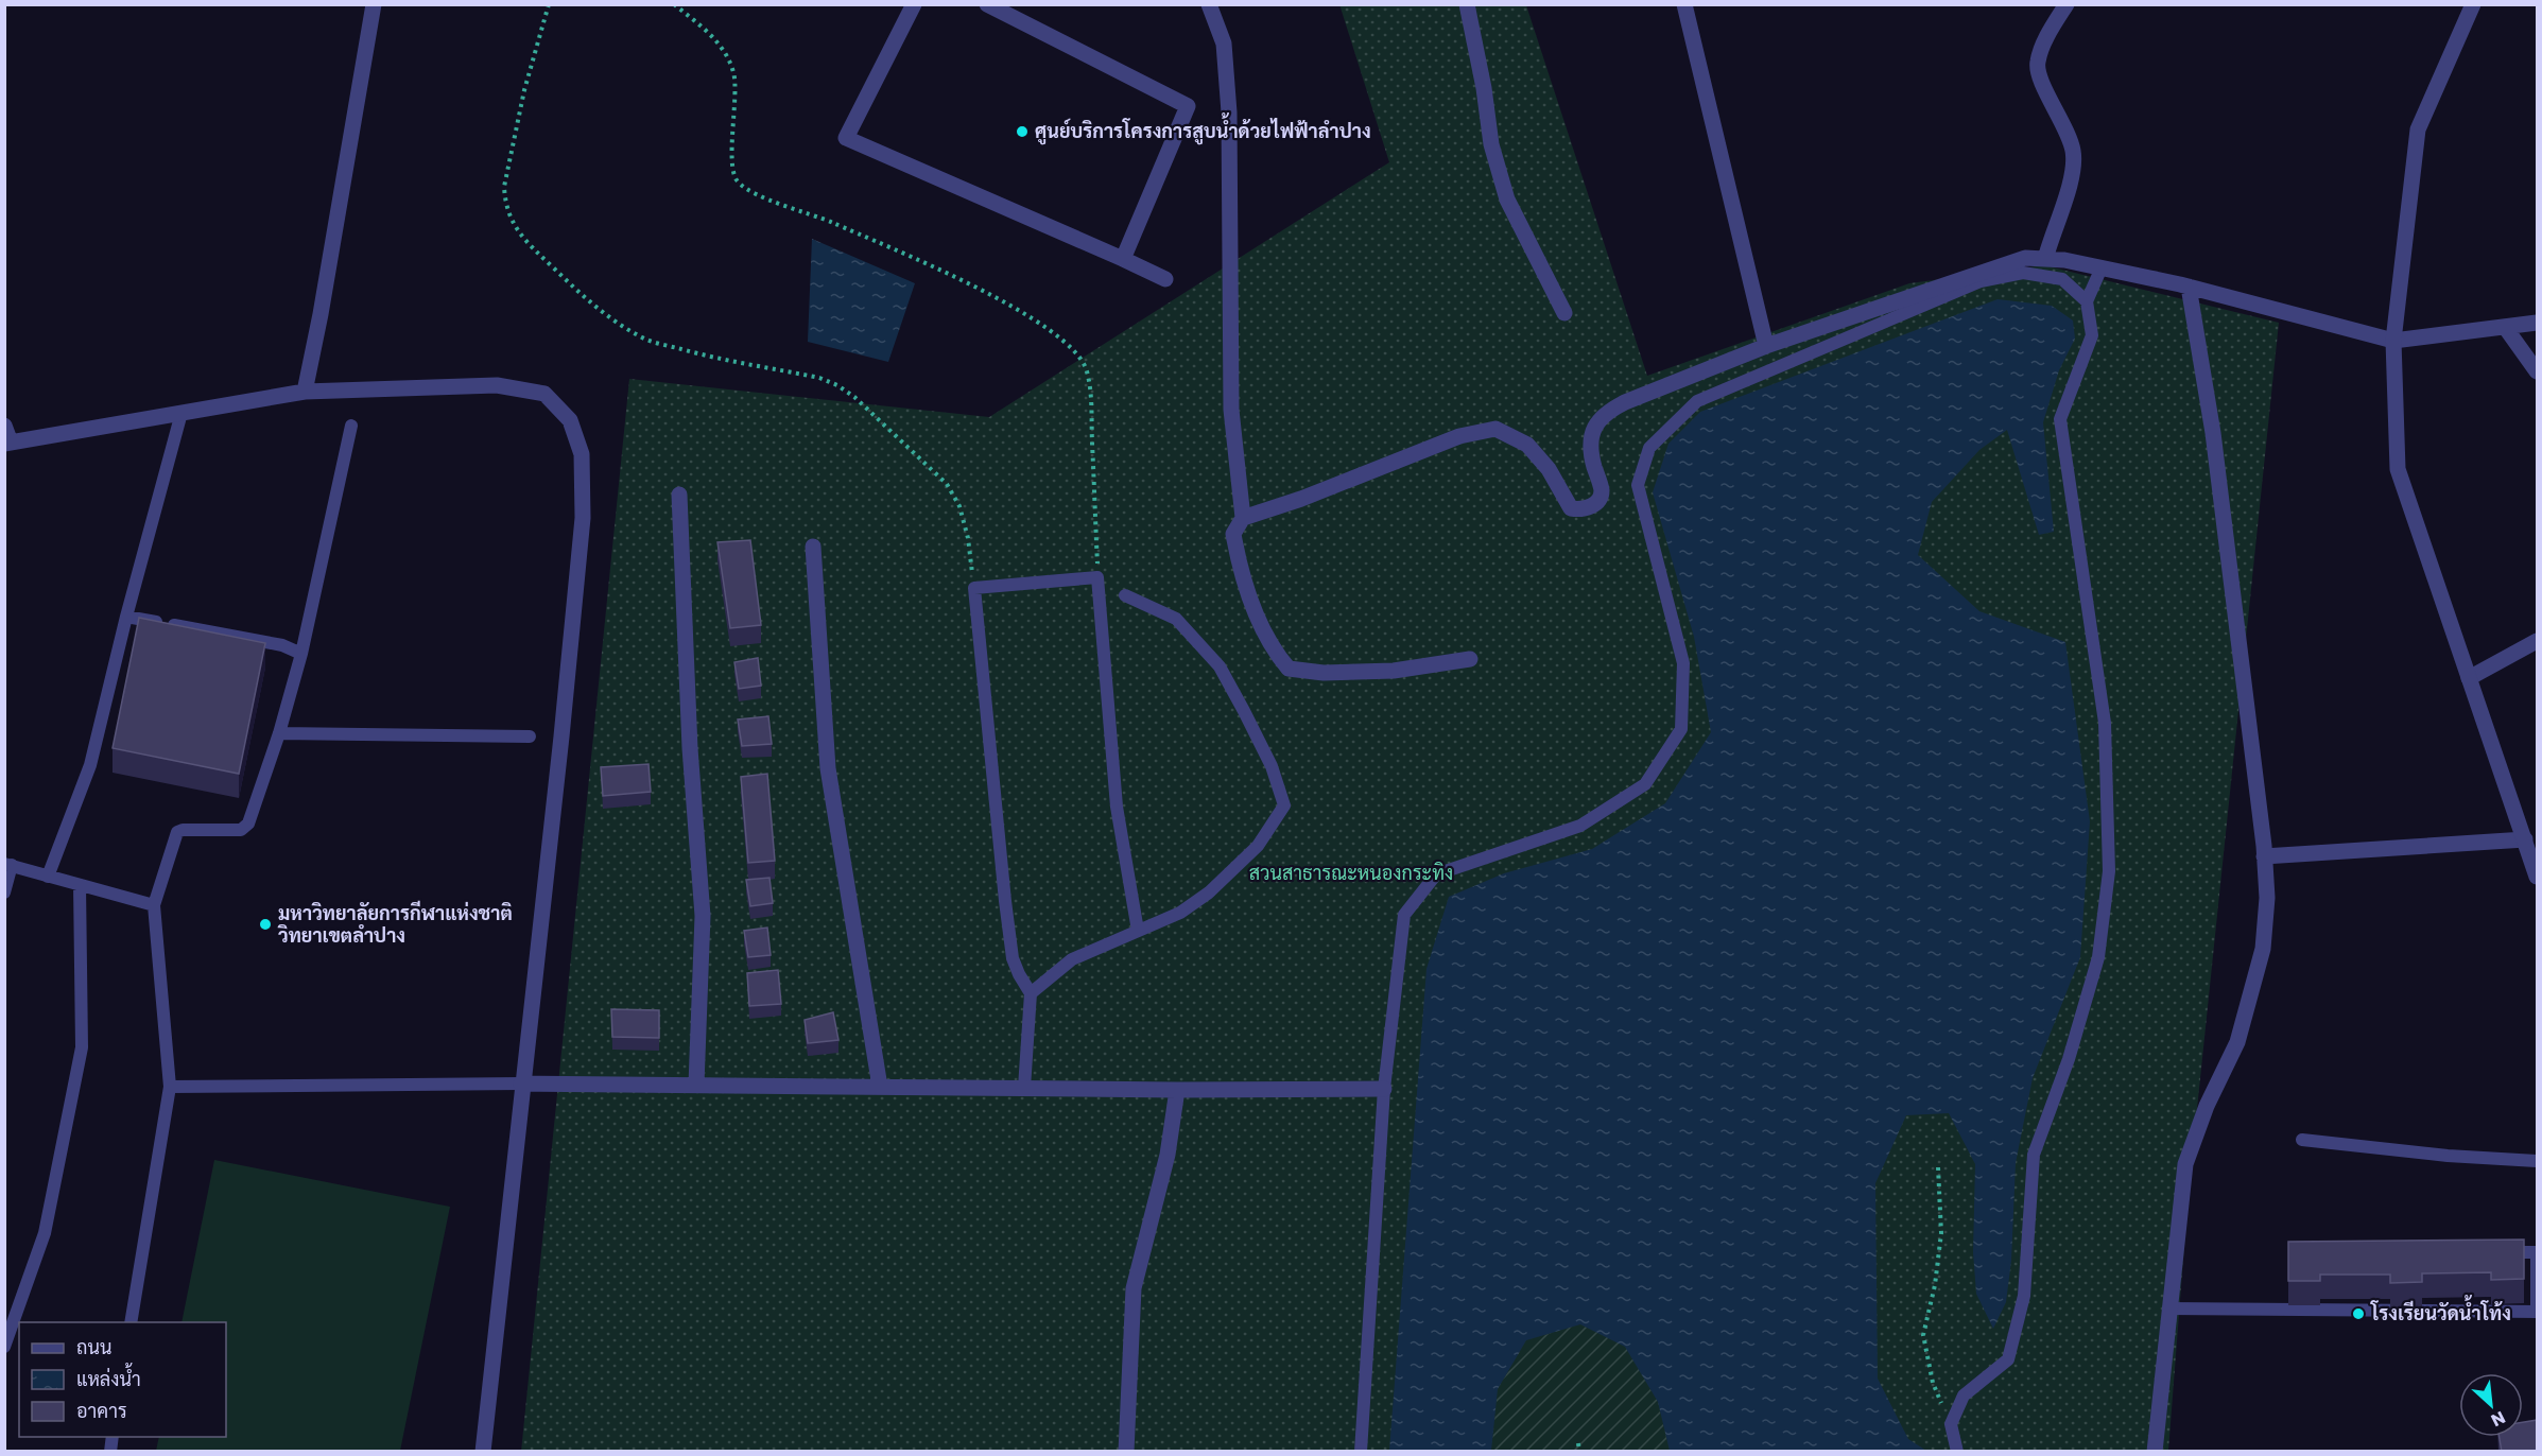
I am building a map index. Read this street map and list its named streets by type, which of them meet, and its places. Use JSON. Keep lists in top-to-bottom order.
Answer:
{
  "parks": ["สวนสาธารณะหนองกระทิง"],
  "places": ["ศูนย์บริการโครงการสูบน้ำด้วยไฟฟ้าลําปาง", "มหาวิทยาลัยการกีฬาแห่งชาติ วิทยาเขตลำปาง", "โรงเรียนวัดน้ำโท้ง"],
  "legend": ["ถนน", "แหล่งน้ำ", "อาคาร"],
  "north": "bottom right"
}
